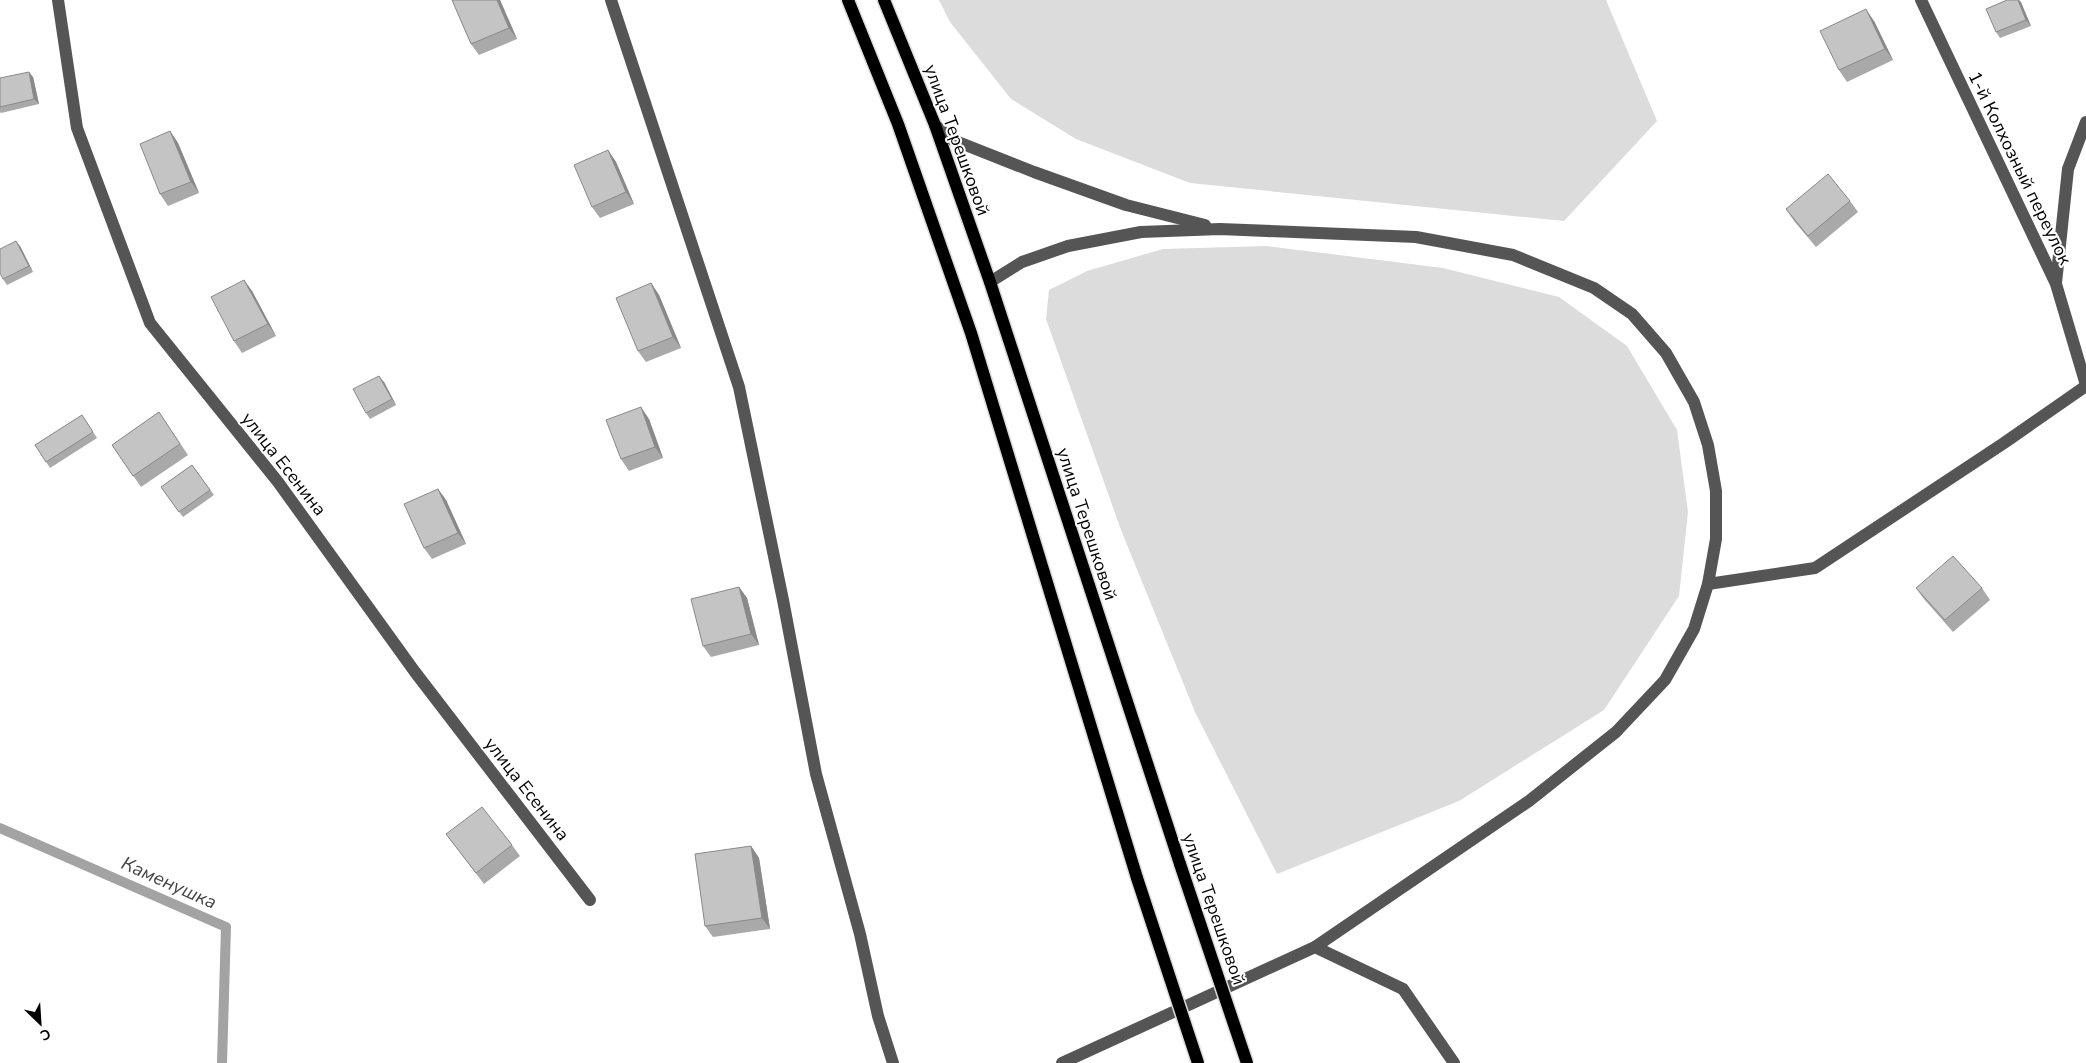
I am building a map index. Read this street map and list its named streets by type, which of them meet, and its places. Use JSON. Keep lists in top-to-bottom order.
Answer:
{
  "streets": {
    "main road": ["улица Терешковой"],
    "street": ["1-й Колхозный переулок", "улица Есенина"]
  },
  "water": ["Каменушка"],
  "north": "bottom right"
}
